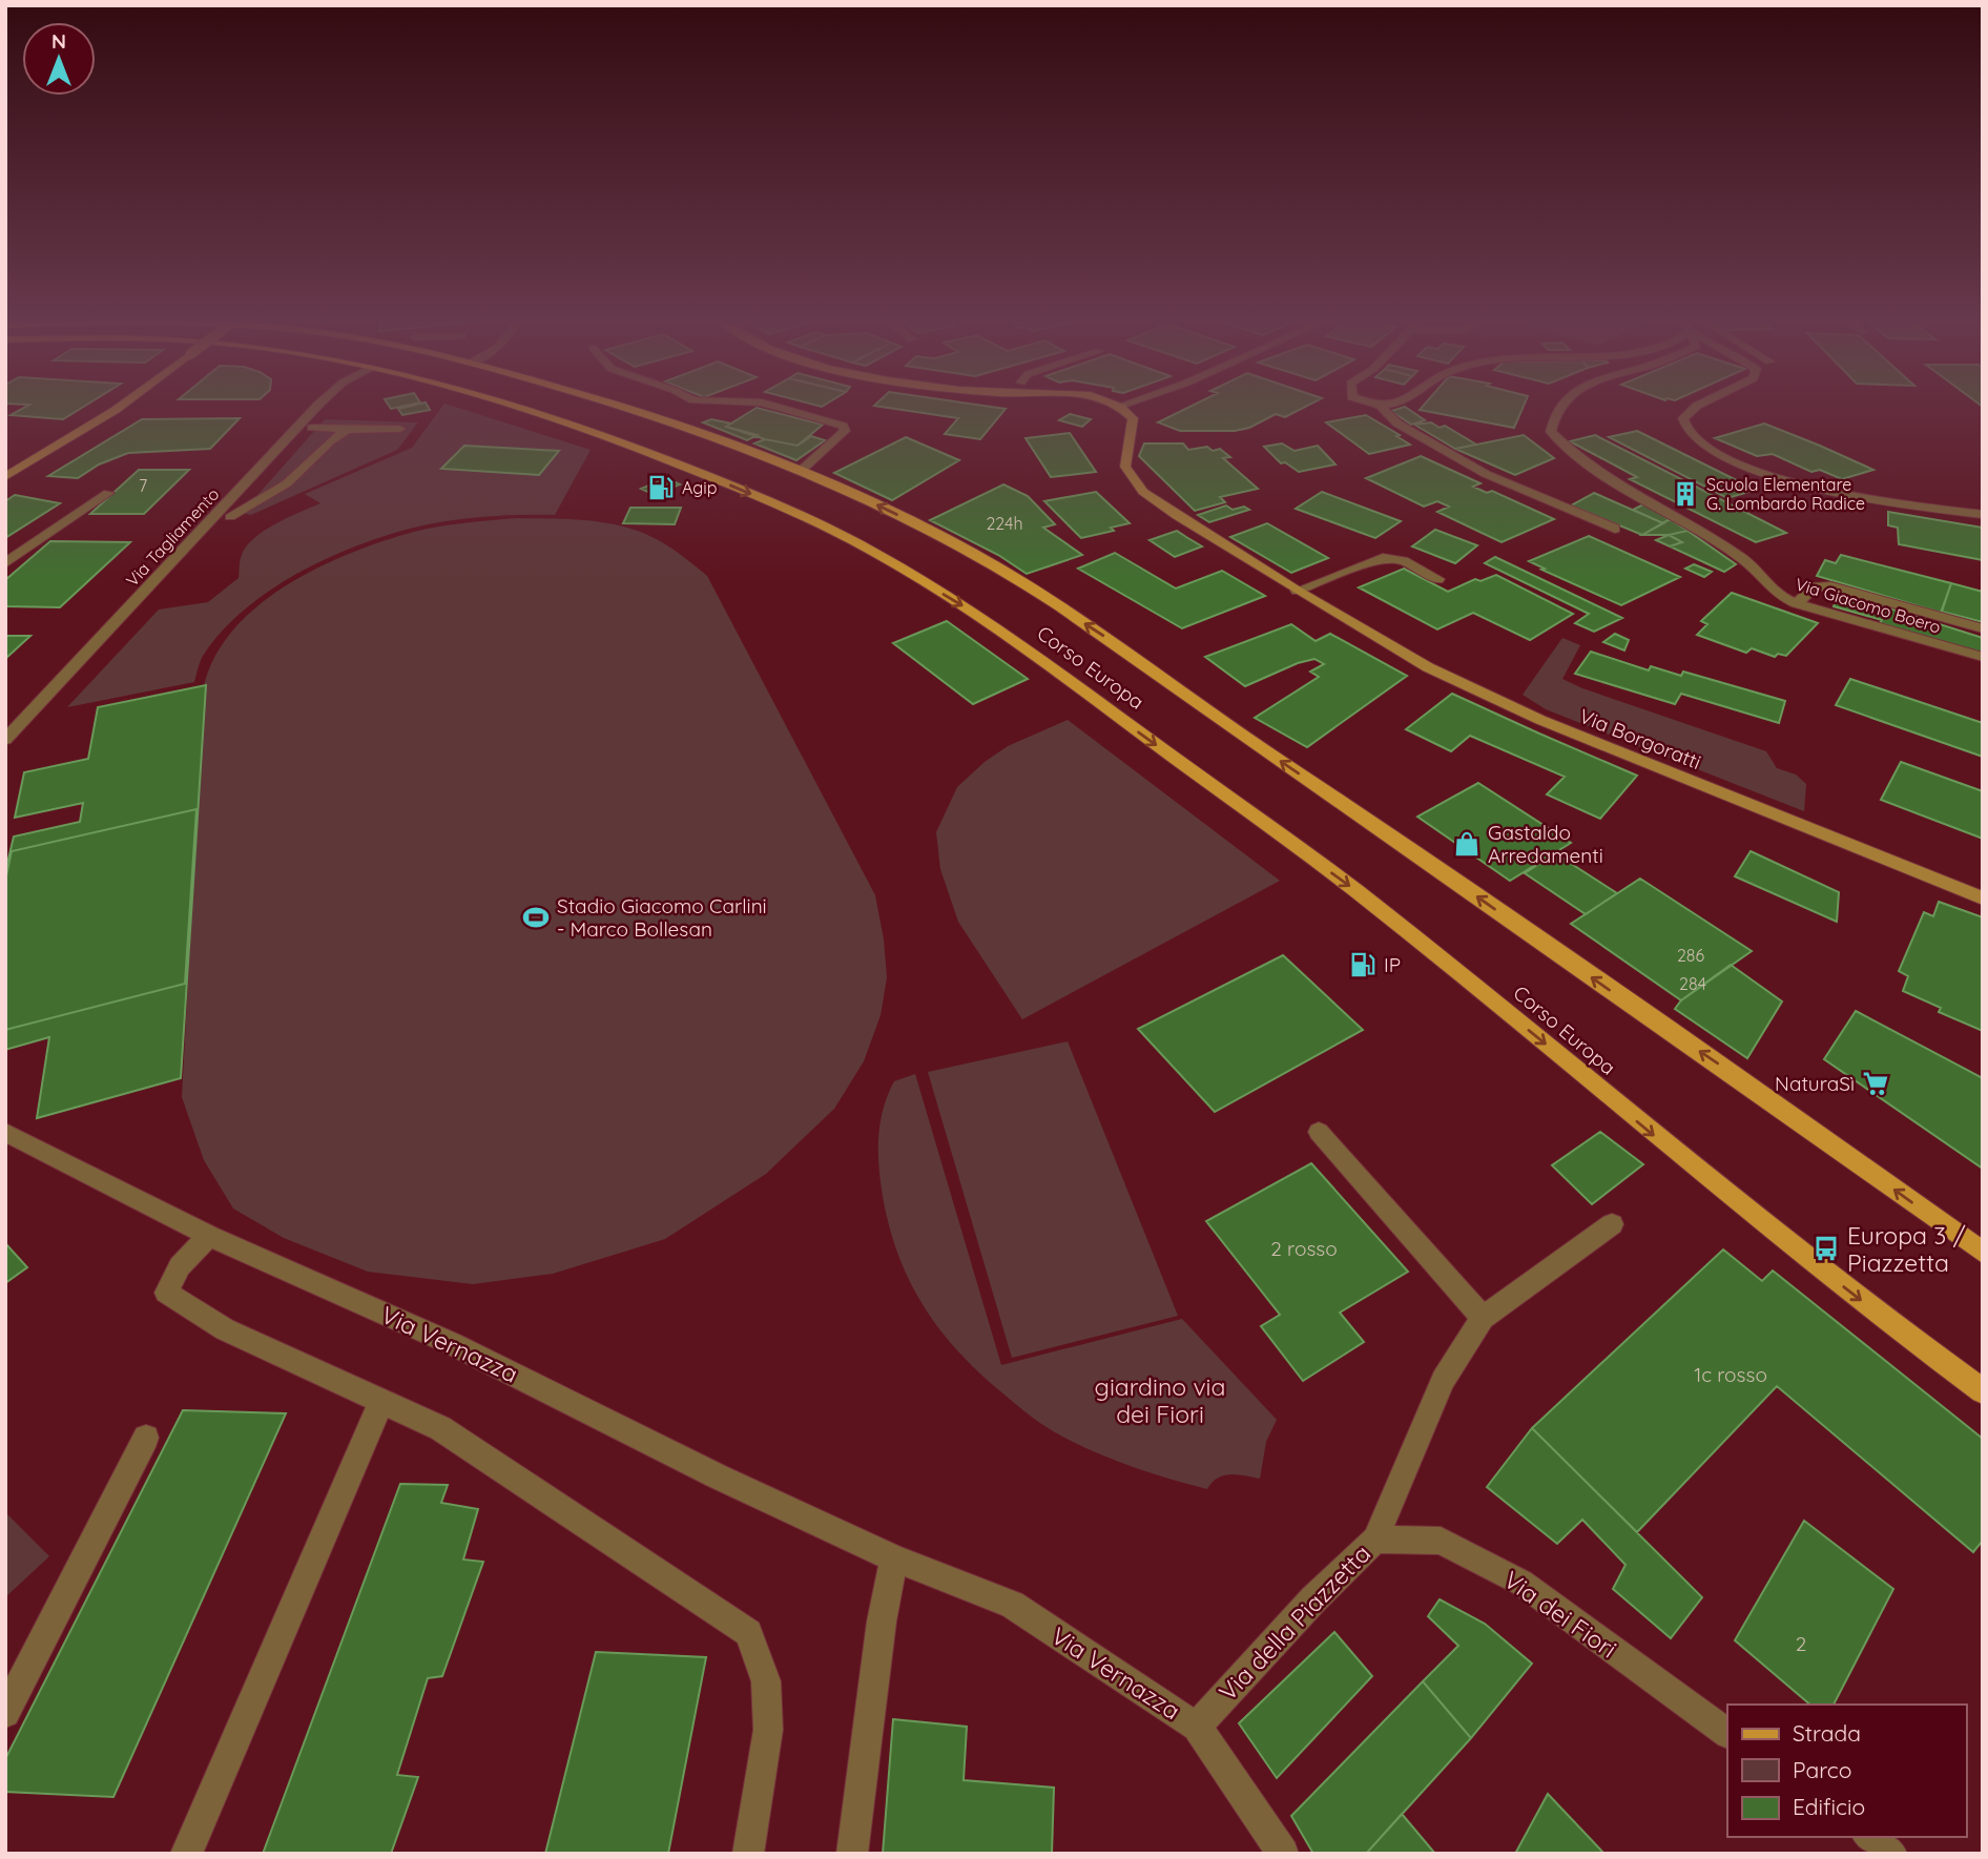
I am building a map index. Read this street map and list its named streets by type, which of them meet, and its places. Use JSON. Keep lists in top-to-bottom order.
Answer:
{
  "streets": {
    "main road": ["Corso Europa"],
    "street": [
      "Via Tagliamento",
      "Via Giacomo Boero",
      "Via Borgoratti",
      "Via Vernazza",
      "Via dei Fiori",
      "Via della Piazzetta"
    ]
  },
  "crossings": [
    ["Via Vernazza", "Via della Piazzetta"],
    ["Via dei Fiori", "Via della Piazzetta"]
  ],
  "parks": ["giardino via dei Fiori"],
  "places": {
    "fuel station": ["Agip", "IP"],
    "building": ["Scuola Elementare G. Lombardo Radice"],
    "shop": ["Gastaldo Arredamenti"],
    "sports": ["Stadio Giacomo Carlini - Marco Bollesan"],
    "supermarket": ["NaturaSì"],
    "bus stop": ["Europa 3 / Piazzetta"]
  },
  "house_numbers": [
    "7",
    "224h",
    "286",
    "284",
    "2 rosso",
    "1c rosso",
    "2"
  ],
  "legend": ["Strada", "Parco", "Edificio"],
  "north": "top"
}
